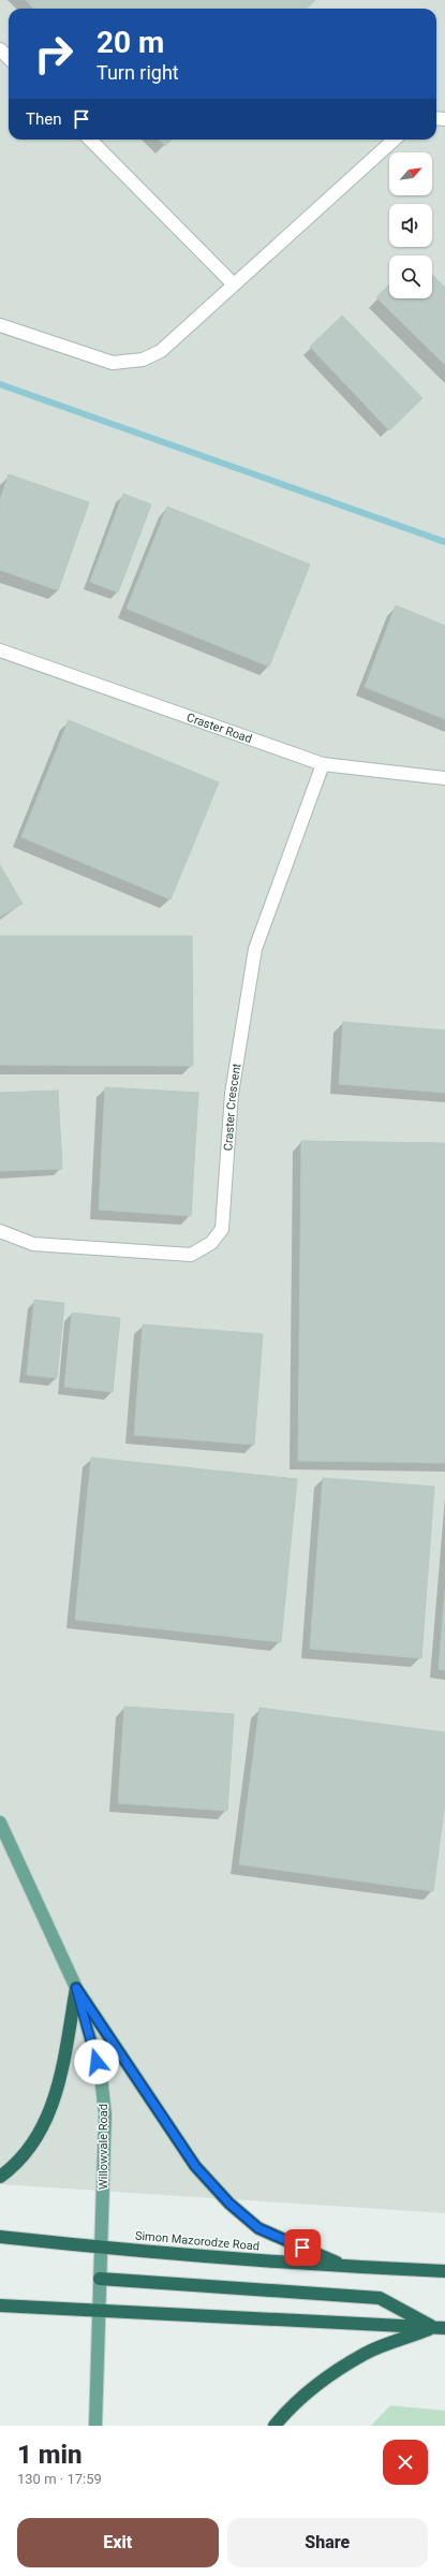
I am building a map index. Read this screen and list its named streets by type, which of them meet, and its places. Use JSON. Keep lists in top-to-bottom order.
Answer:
{
  "streets": {
    "highway": ["Simon Mazorodze Road"],
    "main road": ["Willowvale Road"],
    "street": ["Craster Road", "Craster Crescent"]
  },
  "crossings": [
    ["Craster Road", "Craster Crescent"],
    ["Willowvale Road", "Simon Mazorodze Road"]
  ],
  "north": "top right",
  "page": {
    "turn": ["20 m", "Turn right"],
    "then": "Then",
    "heading": ["1 min", "130 m · 17:59"],
    "buttons": ["Exit", "Share"]
  }
}
